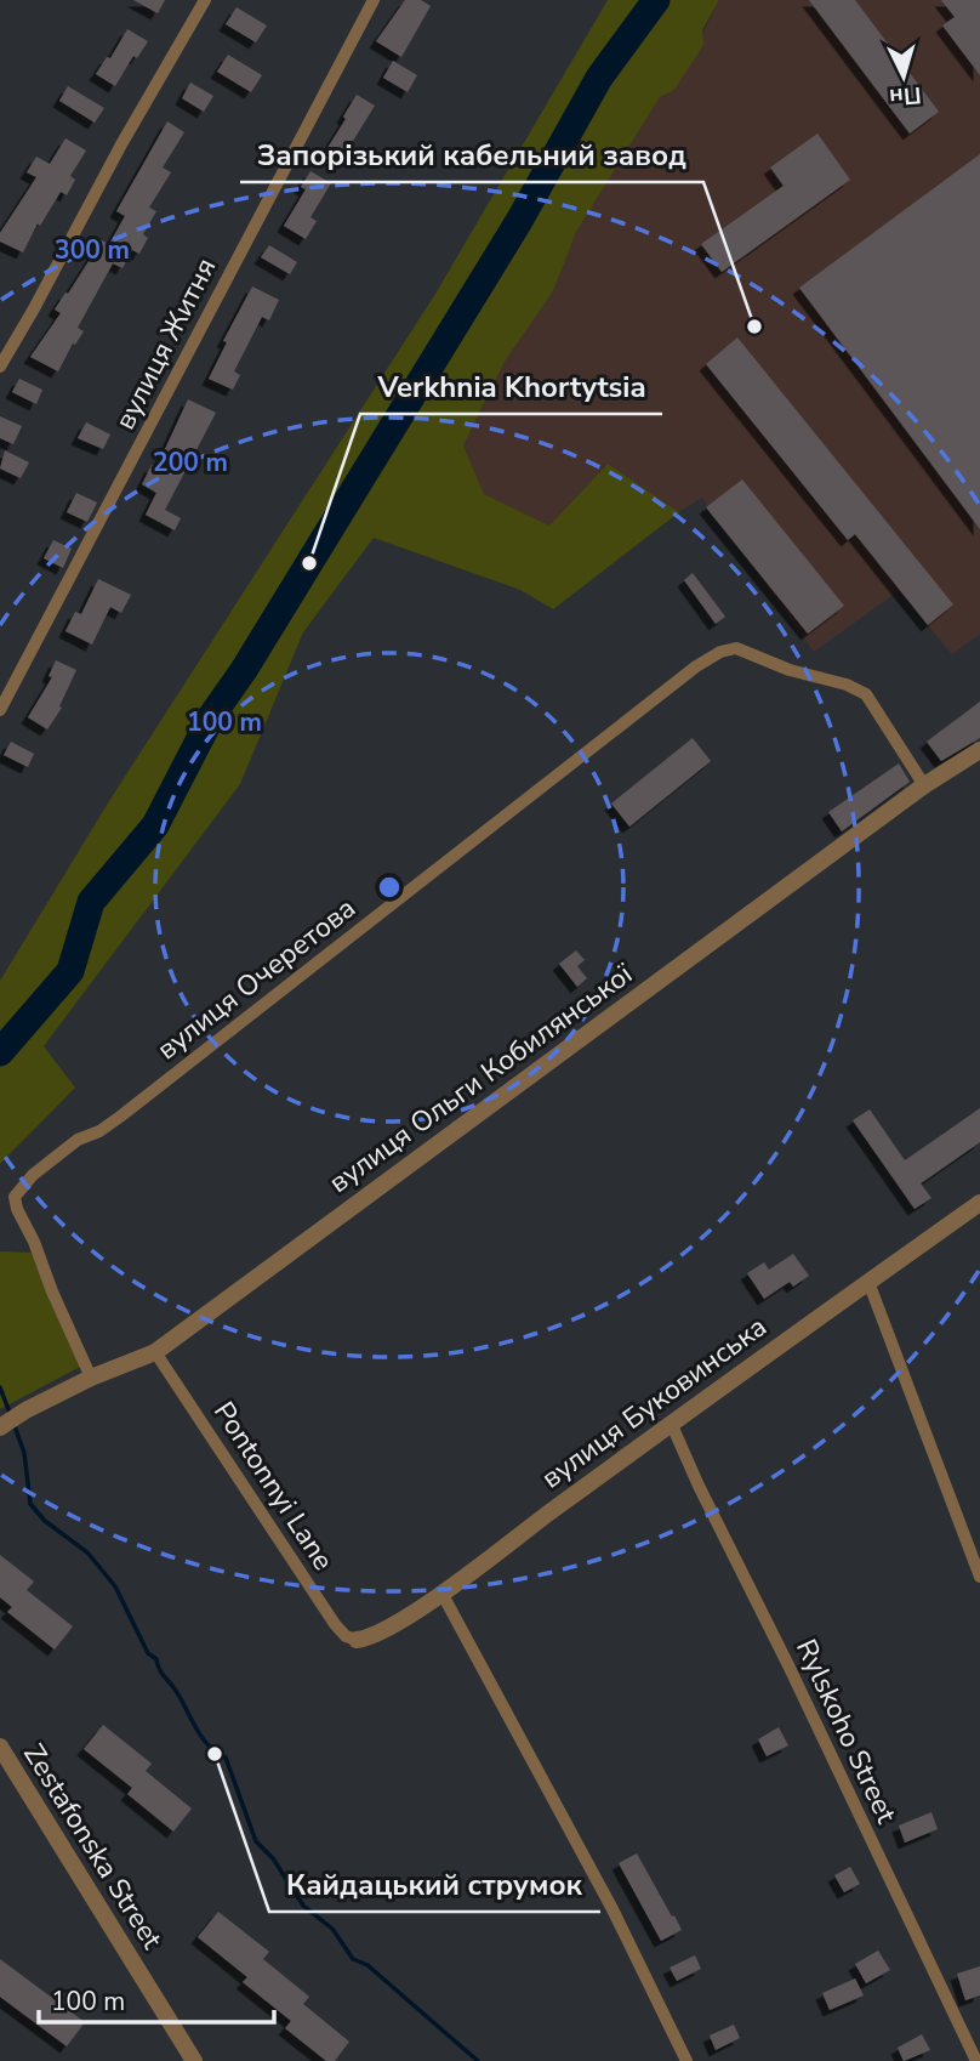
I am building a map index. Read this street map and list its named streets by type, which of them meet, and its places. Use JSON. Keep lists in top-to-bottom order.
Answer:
{
  "streets": {
    "street": [
      "вулиця Житня",
      "вулиця Очеретова",
      "вулиця Ольги Кобилянської",
      "вулиця Буковинська",
      "Pontonnyi Lane",
      "Rylskoho Street",
      "Zestafonska Street"
    ]
  },
  "crossings": [
    ["вулиця Очеретова", "вулиця Ольги Кобилянської"],
    ["вулиця Ольги Кобилянської", "Pontonnyi Lane"],
    ["вулиця Буковинська", "Pontonnyi Lane"],
    ["вулиця Буковинська", "Rylskoho Street"]
  ],
  "places": ["Запорізький кабельний завод", "Verkhnia Khortytsia", "Кайдацький струмок"],
  "scale_bar": "100 m",
  "north": "bottom",
  "rings": ["300 m", "200 m", "100 m"]
}
